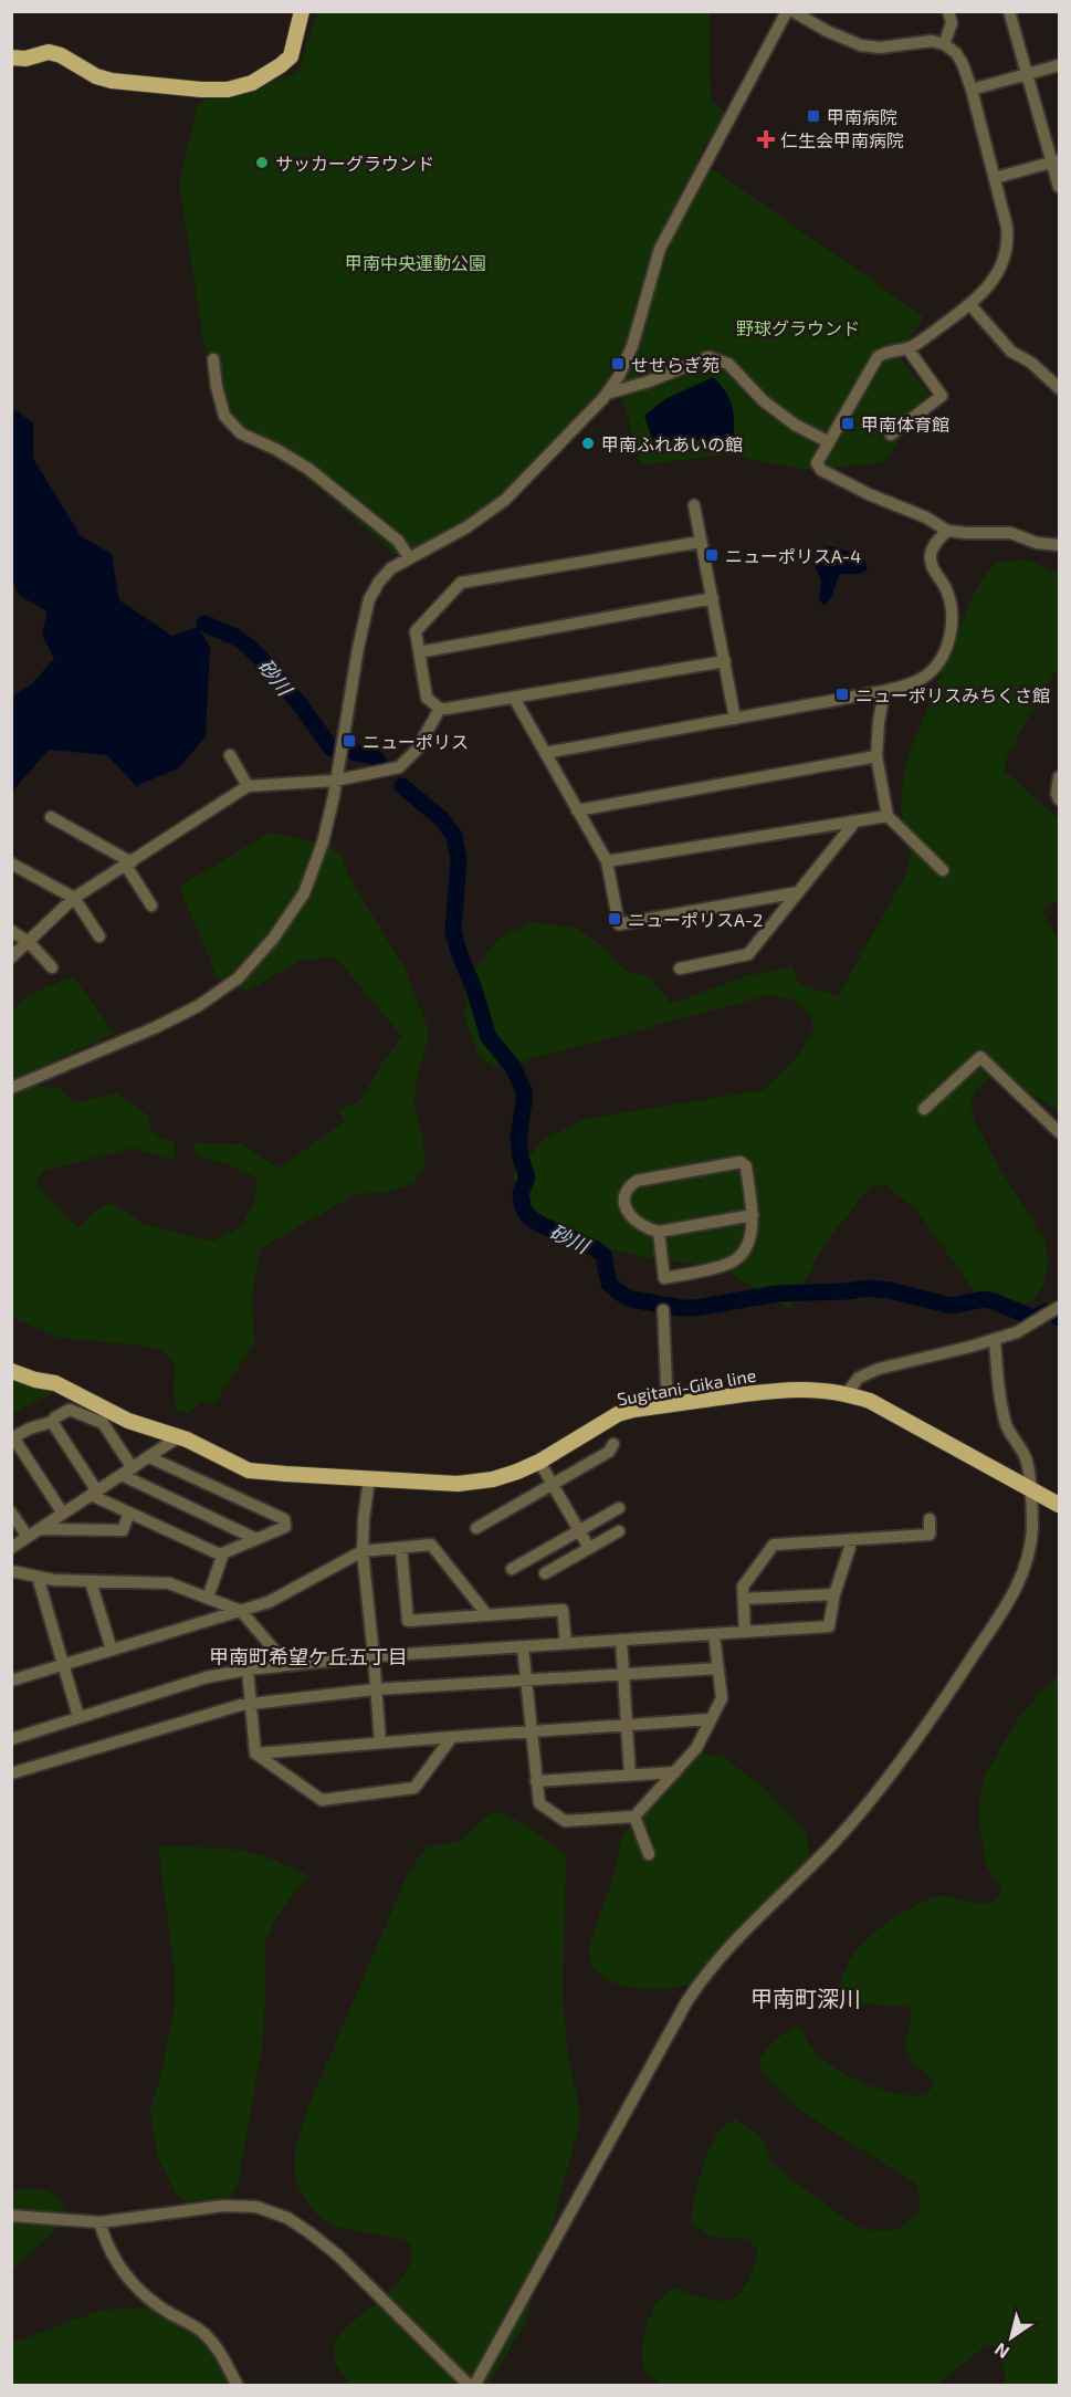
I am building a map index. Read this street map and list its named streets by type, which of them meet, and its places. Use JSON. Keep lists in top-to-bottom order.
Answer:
{
  "streets": {
    "main road": ["Sugitani-Gika line"]
  },
  "districts": ["甲南町希望ケ丘五丁目", "甲南町深川"],
  "water": ["砂川"],
  "parks": ["甲南中央運動公園", "野球グラウンド"],
  "places": {
    "transit": [
      "甲南病院",
      "せせらぎ苑",
      "甲南体育館",
      "ニューポリスA-4",
      "ニューポリスみちくさ館",
      "ニューポリス",
      "ニューポリスA-2"
    ],
    "health": ["仁生会甲南病院"],
    "other": ["サッカーグラウンド", "甲南ふれあいの館"]
  },
  "north": "bottom left"
}
